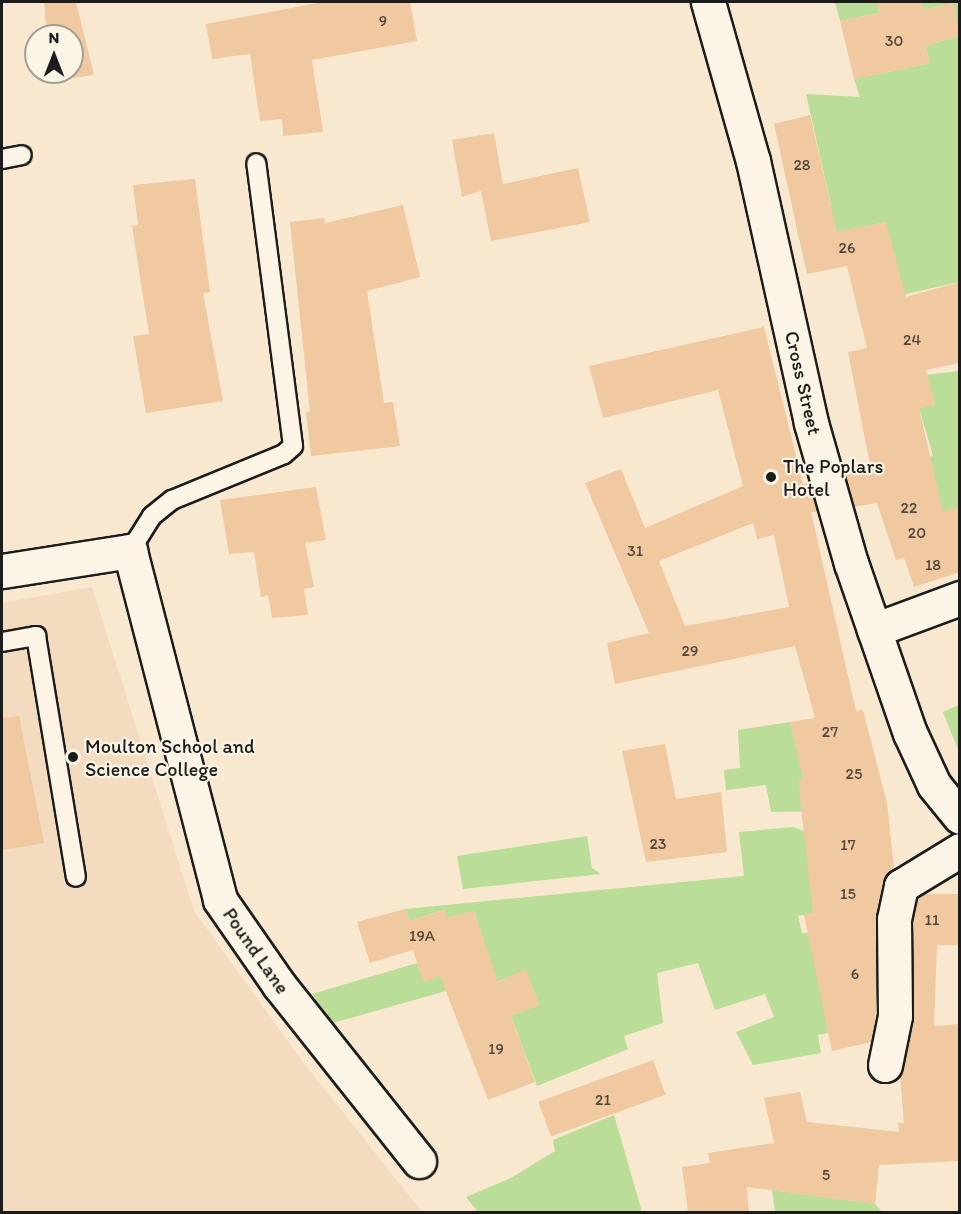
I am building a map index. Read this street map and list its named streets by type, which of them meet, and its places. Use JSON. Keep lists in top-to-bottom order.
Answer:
{
  "streets": {
    "street": ["Cross Street", "Pound Lane"]
  },
  "places": ["The Poplars Hotel", "Moulton School and Science College"],
  "house_numbers": [
    "9",
    "30",
    "28",
    "26",
    "24",
    "22",
    "20",
    "31",
    "18",
    "29",
    "27",
    "25",
    "23",
    "17",
    "15",
    "11",
    "19A",
    "6",
    "19",
    "21",
    "5"
  ],
  "north": "top"
}
